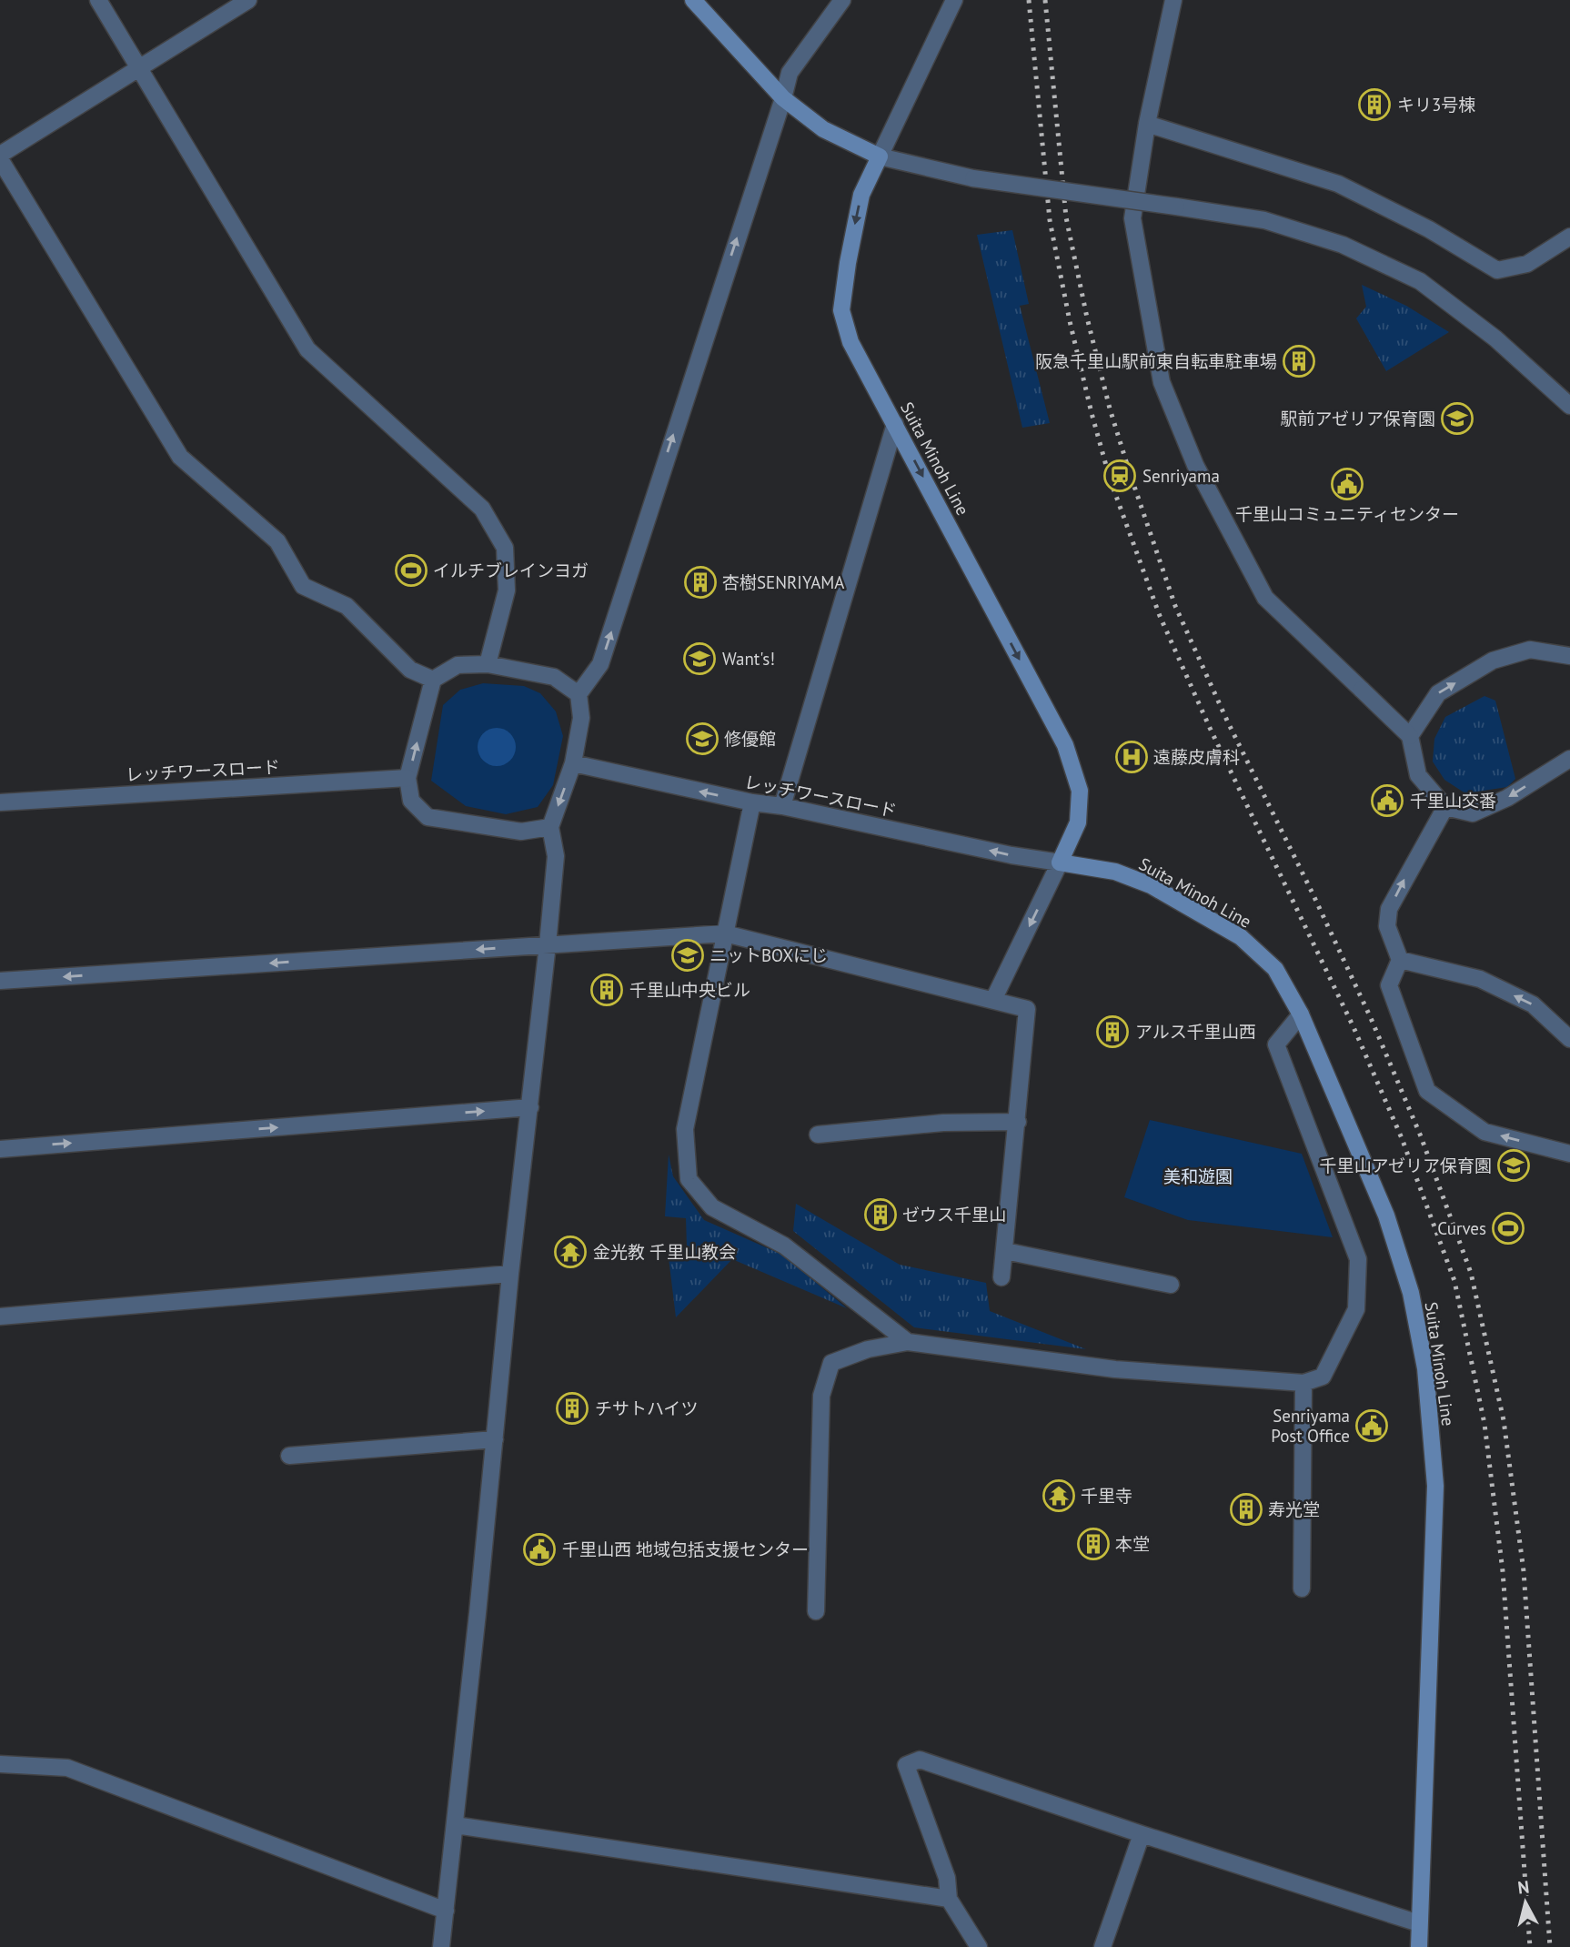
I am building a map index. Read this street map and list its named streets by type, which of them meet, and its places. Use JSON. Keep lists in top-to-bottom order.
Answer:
{
  "streets": {
    "main road": ["Suita Minoh Line"],
    "street": ["レッチワースロード"]
  },
  "crossings": [
    ["Suita Minoh Line", "レッチワースロード"]
  ],
  "one_way": ["Suita Minoh Line"],
  "parks": ["美和遊園"],
  "places": {
    "building": [
      "キリ3号棟",
      "阪急千里山駅前東自転車駐車場",
      "杏樹SENRIYAMA",
      "千里山中央ビル",
      "アルス千里山西",
      "ゼウス千里山",
      "チサトハイツ",
      "寿光堂",
      "本堂"
    ],
    "school or university": [
      "駅前アゼリア保育園",
      "Want's!",
      "修優館",
      "ニットBOXにじ",
      "千里山アゼリア保育園"
    ],
    "station": ["Senriyama"],
    "public building": [
      "千里山コミュニティセンター",
      "千里山交番",
      "Senriyama Post Office",
      "千里山西 地域包括支援センター"
    ],
    "sports": ["イルチブレインヨガ", "Curves"],
    "hospital": ["遠藤皮膚科"],
    "temple": ["金光教 千里山教会", "千里寺"]
  },
  "north": "top"
}
